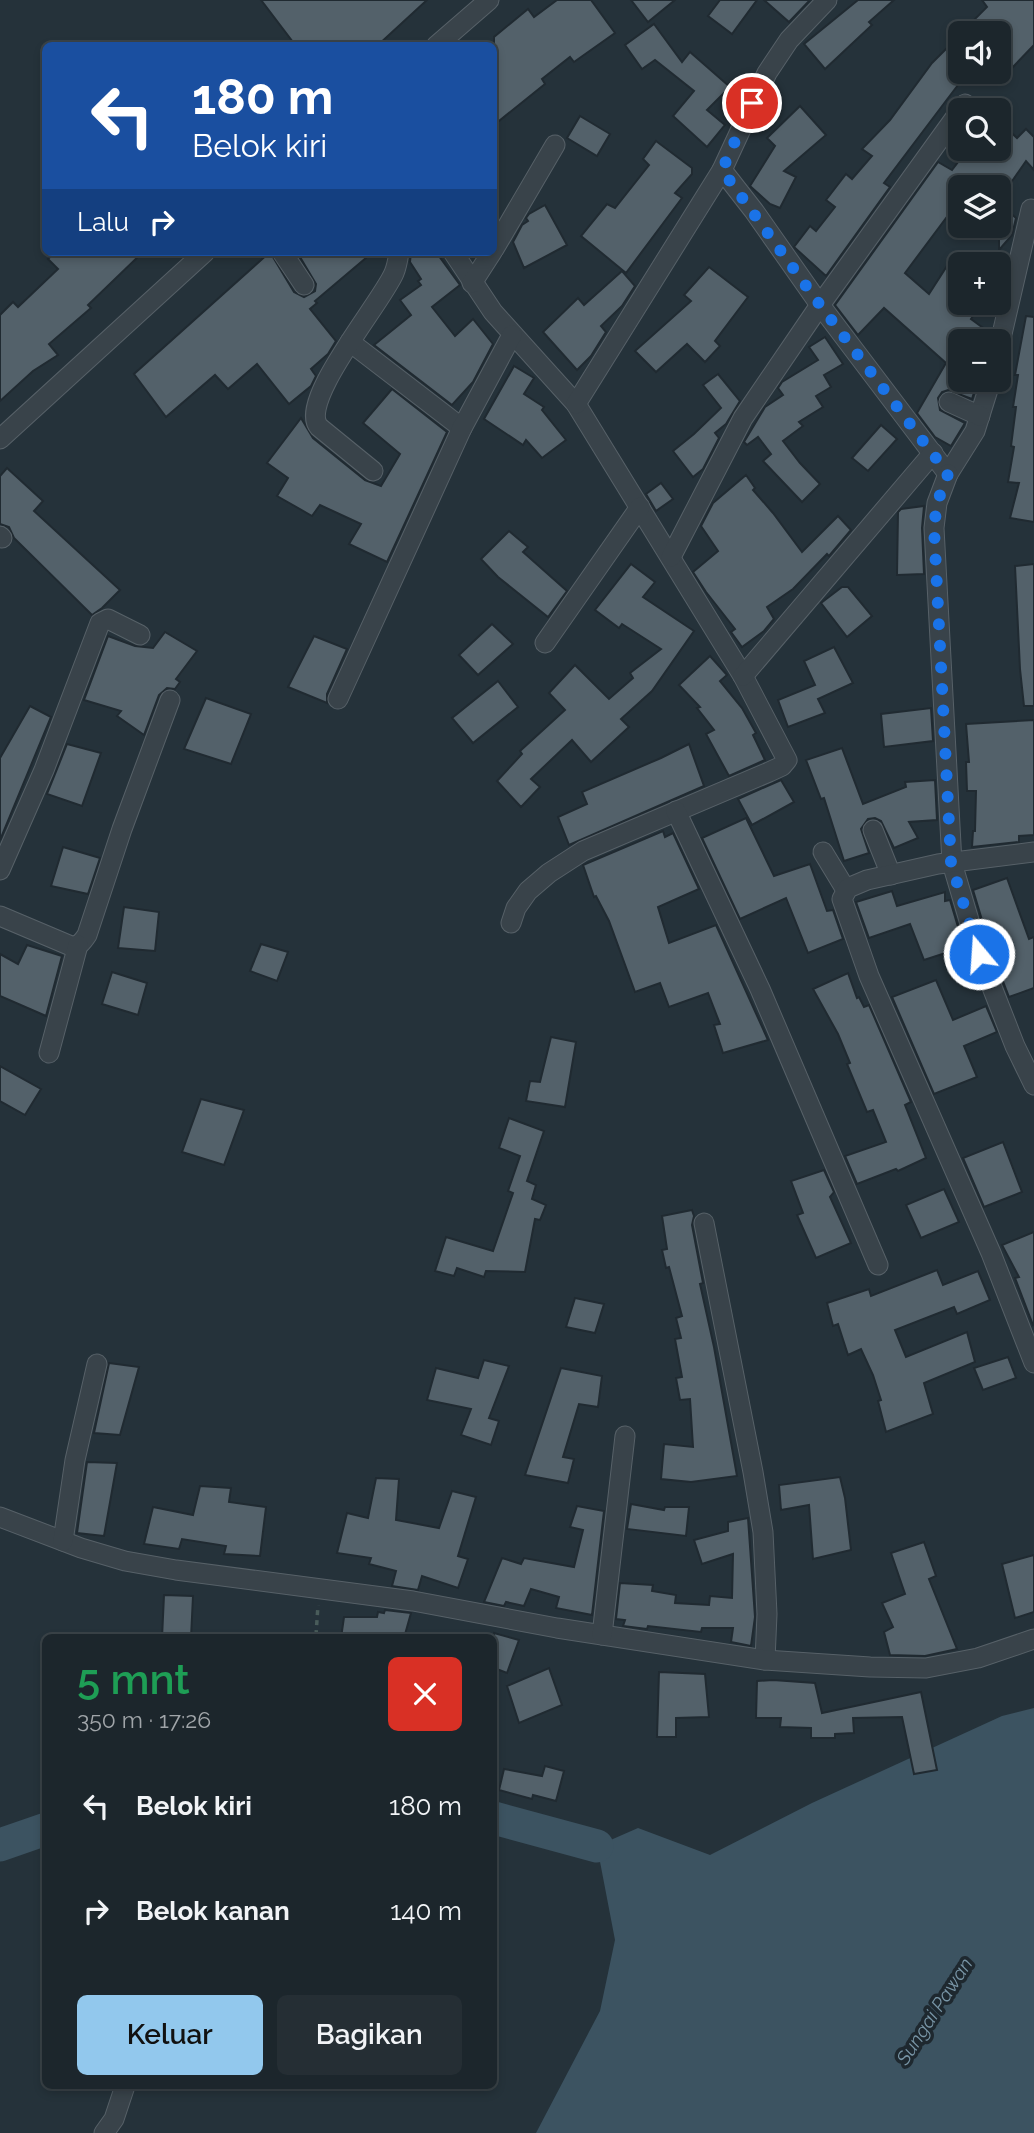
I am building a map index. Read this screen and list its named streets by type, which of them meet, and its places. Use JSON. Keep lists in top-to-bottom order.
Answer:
{
  "water": ["Sungai Pawan"],
  "page": {
    "map_buttons": ["+", "−"],
    "turn": ["180 m", "Belok kiri"],
    "then": "Lalu",
    "heading": ["5 mnt", "350 m · 17:26"],
    "list": [
      {
        "name": "Belok kiri",
        "value": "180 m"
      },
      {
        "name": "Belok kanan",
        "value": "140 m"
      }
    ],
    "buttons": ["Keluar", "Bagikan"]
  }
}
